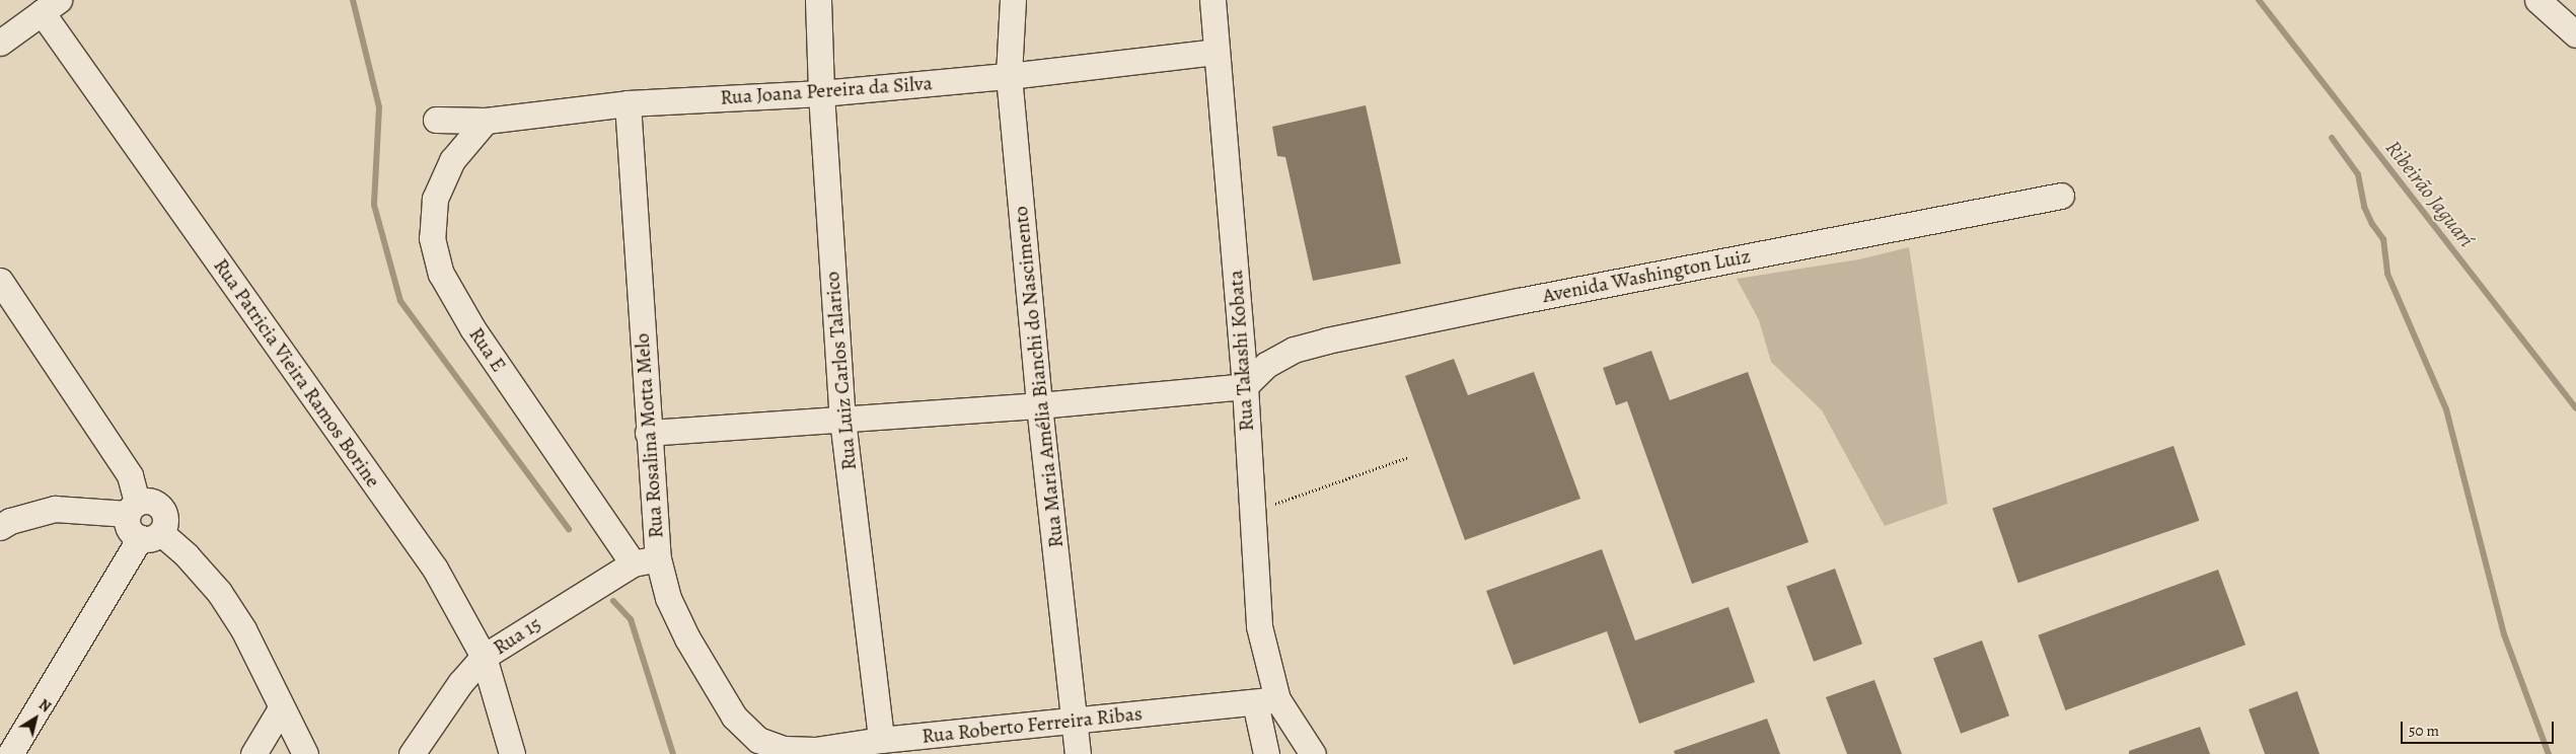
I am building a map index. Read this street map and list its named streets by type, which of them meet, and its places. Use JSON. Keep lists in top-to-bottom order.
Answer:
{
  "streets": {
    "street": [
      "Rua Joana Pereira da Silva",
      "Avenida Washington Luiz",
      "Rua E",
      "Rua Takashi Kobata",
      "Rua Luiz Carlos Talarico",
      "Rua Patricia Vieira Ramos Borine",
      "Rua Maria Amélia Bianchi do Nascimento",
      "Rua Rosalina Motta Melo",
      "Rua 15",
      "Rua Roberto Ferreira Ribas"
    ]
  },
  "crossings": [
    ["Rua Joana Pereira da Silva", "Rua E"],
    ["Rua Joana Pereira da Silva", "Rua Takashi Kobata"],
    ["Rua Joana Pereira da Silva", "Rua Luiz Carlos Talarico"],
    ["Rua Joana Pereira da Silva", "Rua Maria Amélia Bianchi do Nascimento"],
    ["Rua Joana Pereira da Silva", "Rua Rosalina Motta Melo"],
    ["Avenida Washington Luiz", "Rua Takashi Kobata"],
    ["Rua E", "Rua 15"],
    ["Rua Takashi Kobata", "Rua Roberto Ferreira Ribas"],
    ["Rua Luiz Carlos Talarico", "Rua Roberto Ferreira Ribas"],
    ["Rua Patricia Vieira Ramos Borine", "Rua 15"],
    ["Rua Maria Amélia Bianchi do Nascimento", "Rua Roberto Ferreira Ribas"],
    ["Rua Rosalina Motta Melo", "Rua 15"],
    ["Rua Rosalina Motta Melo", "Rua Roberto Ferreira Ribas"]
  ],
  "water": ["Ribeirão Jaguarí"],
  "scale_bar": "50 m",
  "north": "top right"
}
